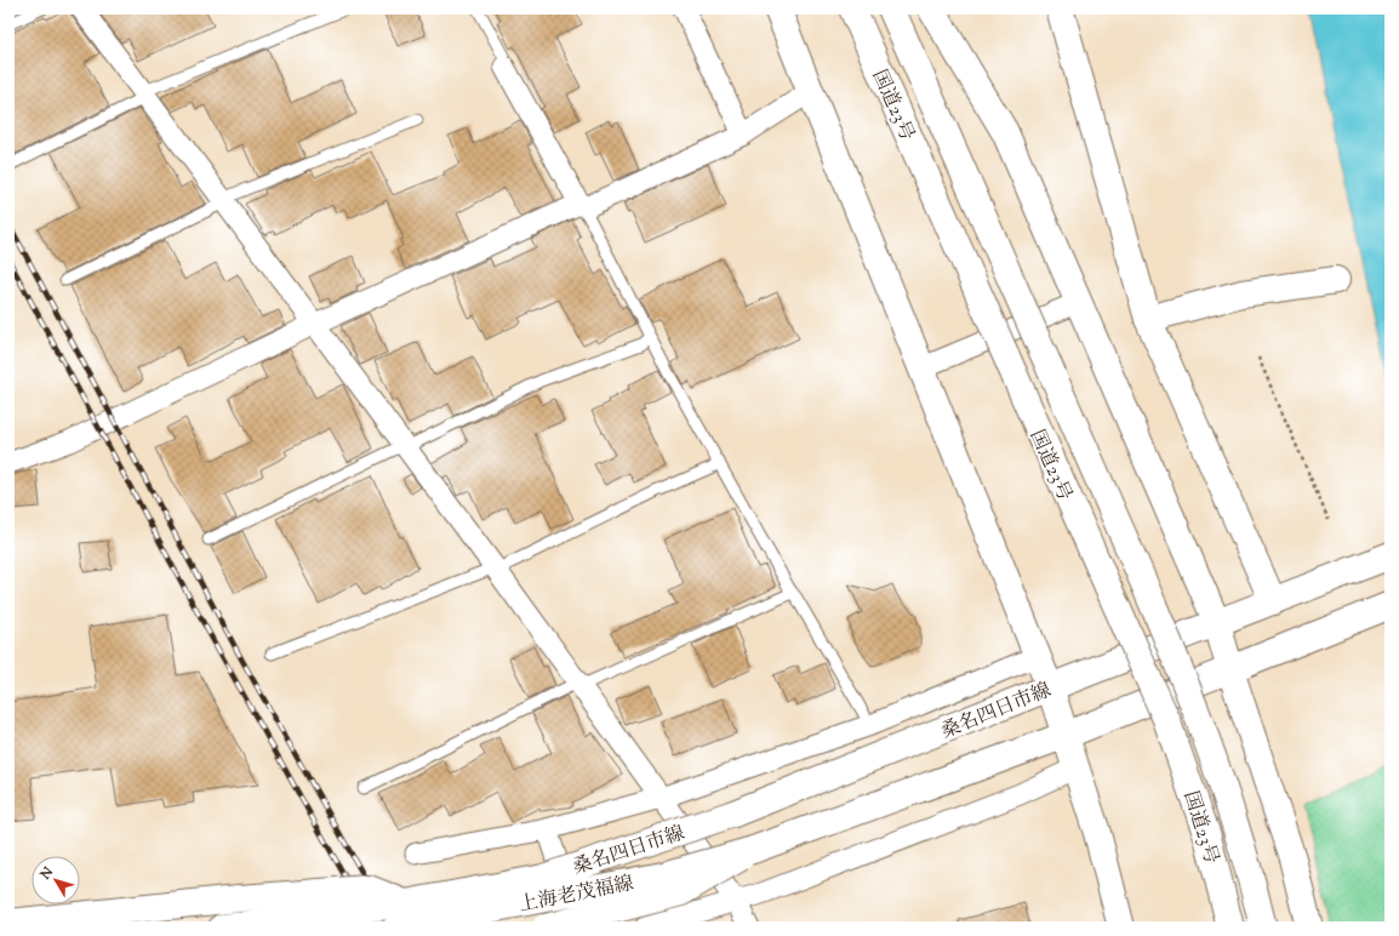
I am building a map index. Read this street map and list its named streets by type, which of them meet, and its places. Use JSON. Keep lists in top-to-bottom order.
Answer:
{
  "streets": {
    "main road": ["国道23号", "桑名四日市線", "上海老茂福線"]
  },
  "crossings": [
    ["桑名四日市線", "上海老茂福線"]
  ],
  "north": "top left"
}
